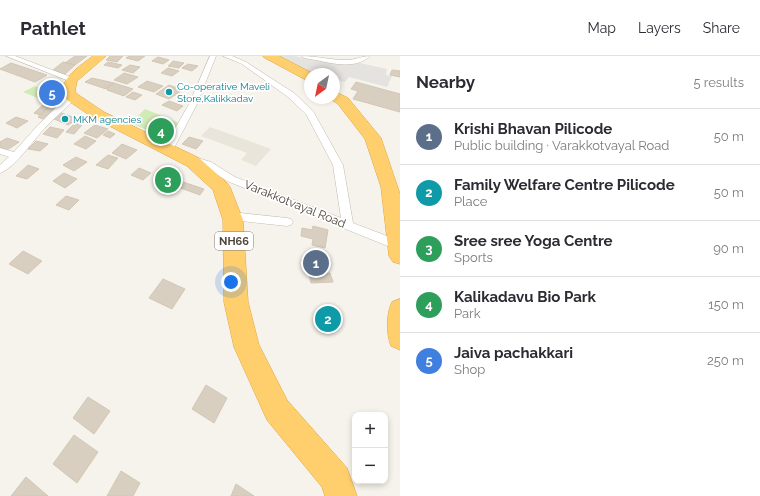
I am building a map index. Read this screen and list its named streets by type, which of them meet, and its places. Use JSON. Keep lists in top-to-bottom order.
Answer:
{
  "streets": {
    "highway": ["NH66"],
    "street": ["Varakkotvayal Road"]
  },
  "crossings": [
    ["Varakkotvayal Road", "NH66"]
  ],
  "places": ["Co-operative Maveli Store,Kalikkadav", "MKM agencies"],
  "north": "bottom left",
  "page": {
    "header": "Pathlet",
    "nav": ["Map", "Layers", "Share"],
    "heading": ["Nearby", "5 results"],
    "pins": [
      "5",
      "4",
      "3",
      "1",
      "2"
    ],
    "list": [
      {
        "mark": "1",
        "name": "Krishi Bhavan Pilicode",
        "note": "Public building · Varakkotvayal Road",
        "value": "50 m"
      },
      {
        "mark": "2",
        "name": "Family Welfare Centre Pilicode",
        "note": "Place",
        "value": "50 m"
      },
      {
        "mark": "3",
        "name": "Sree sree Yoga Centre",
        "note": "Sports",
        "value": "90 m"
      },
      {
        "mark": "4",
        "name": "Kalikadavu Bio Park",
        "note": "Park",
        "value": "150 m"
      },
      {
        "mark": "5",
        "name": "Jaiva pachakkari",
        "note": "Shop",
        "value": "250 m"
      }
    ],
    "map_buttons": ["+", "−"]
  }
}
